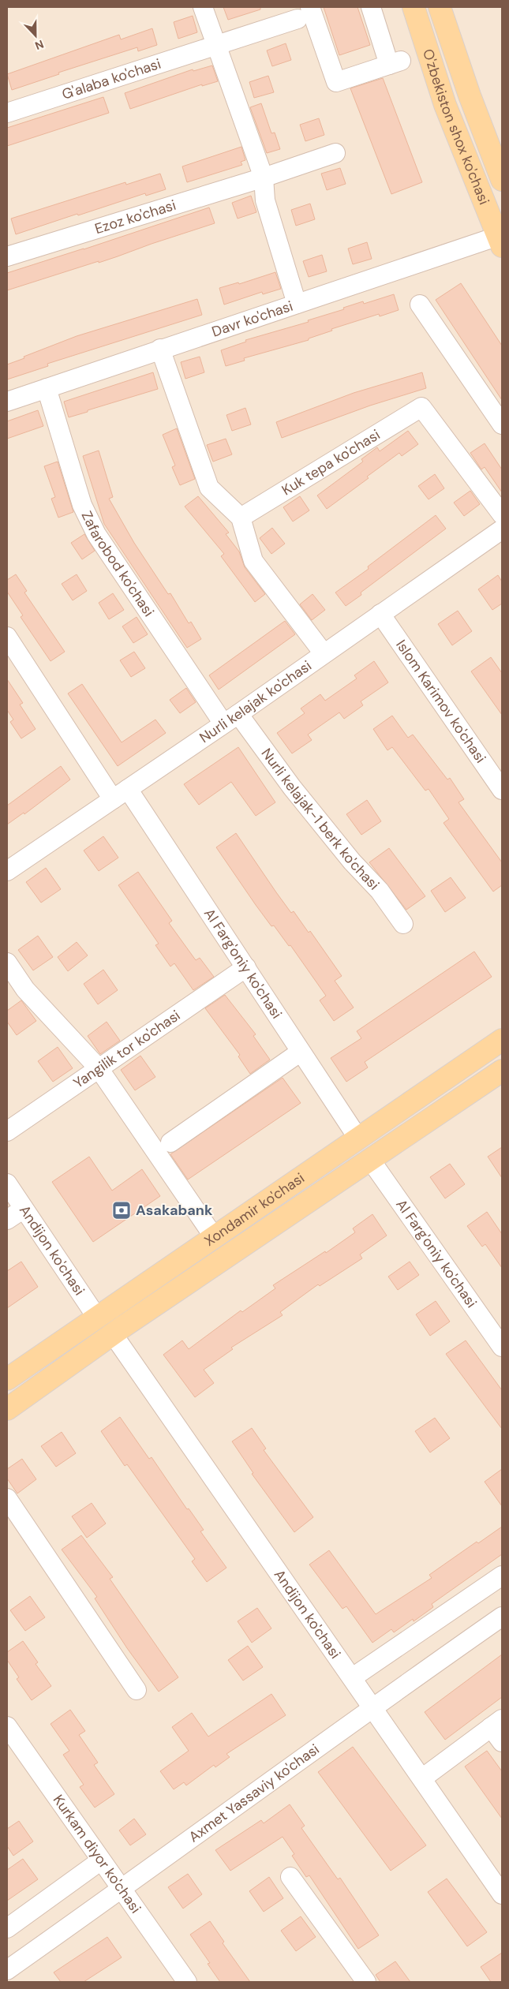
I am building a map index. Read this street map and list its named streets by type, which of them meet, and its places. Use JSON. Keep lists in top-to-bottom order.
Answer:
{
  "streets": {
    "main road": ["O'zbekiston shox ko'chasi", "Xondamir ko'chasi"],
    "street": [
      "G'alaba ko'chasi",
      "Ezoz ko'chasi",
      "Davr ko'chasi",
      "Kuk tepa ko'chasi",
      "Zafarobod ko'chasi",
      "Nurli kelajak ko'chasi",
      "Islom Karimov ko'chasi",
      "Nurli kelajak-1 berk ko'chasi",
      "Al Farg'oniy ko'chasi",
      "Yangilik tor ko'chasi",
      "Andijon ko'chasi",
      "Axmet Yassaviy ko'chasi",
      "Kurkam diyor ko'chasi"
    ]
  },
  "crossings": [
    ["O'zbekiston shox ko'chasi", "Davr ko'chasi"],
    ["Davr ko'chasi", "Zafarobod ko'chasi"],
    ["Zafarobod ko'chasi", "Nurli kelajak ko'chasi"],
    ["Zafarobod ko'chasi", "Nurli kelajak-1 berk ko'chasi"],
    ["Nurli kelajak ko'chasi", "Islom Karimov ko'chasi"],
    ["Nurli kelajak ko'chasi", "Nurli kelajak-1 berk ko'chasi"],
    ["Nurli kelajak ko'chasi", "Al Farg'oniy ko'chasi"],
    ["Al Farg'oniy ko'chasi", "Yangilik tor ko'chasi"],
    ["Al Farg'oniy ko'chasi", "Xondamir ko'chasi"],
    ["Xondamir ko'chasi", "Andijon ko'chasi"],
    ["Andijon ko'chasi", "Axmet Yassaviy ko'chasi"],
    ["Axmet Yassaviy ko'chasi", "Kurkam diyor ko'chasi"]
  ],
  "places": {
    "bank": ["Asakabank"]
  },
  "north": "bottom"
}
